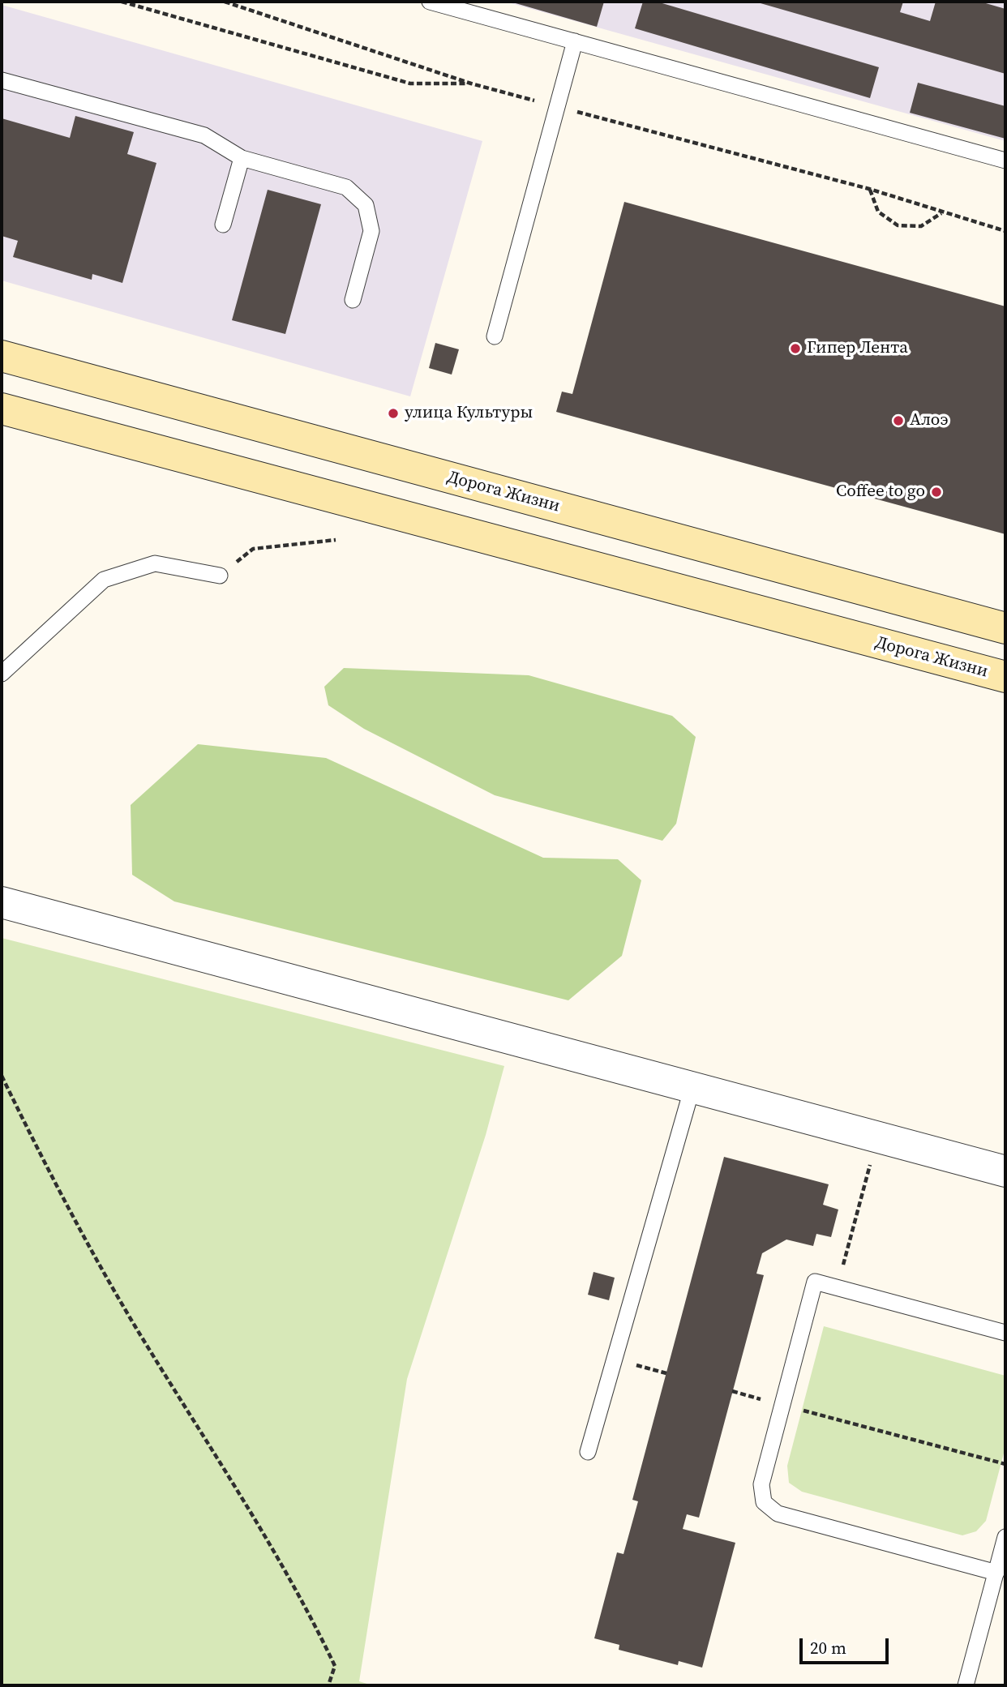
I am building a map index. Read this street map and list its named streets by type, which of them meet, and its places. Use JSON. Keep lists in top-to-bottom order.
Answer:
{
  "streets": {
    "main road": ["Дорога Жизни"]
  },
  "places": [
    "Гипер Лента",
    "улица Культуры",
    "Алоэ",
    "Coffee to go"
  ],
  "scale_bar": "20 m"
}
